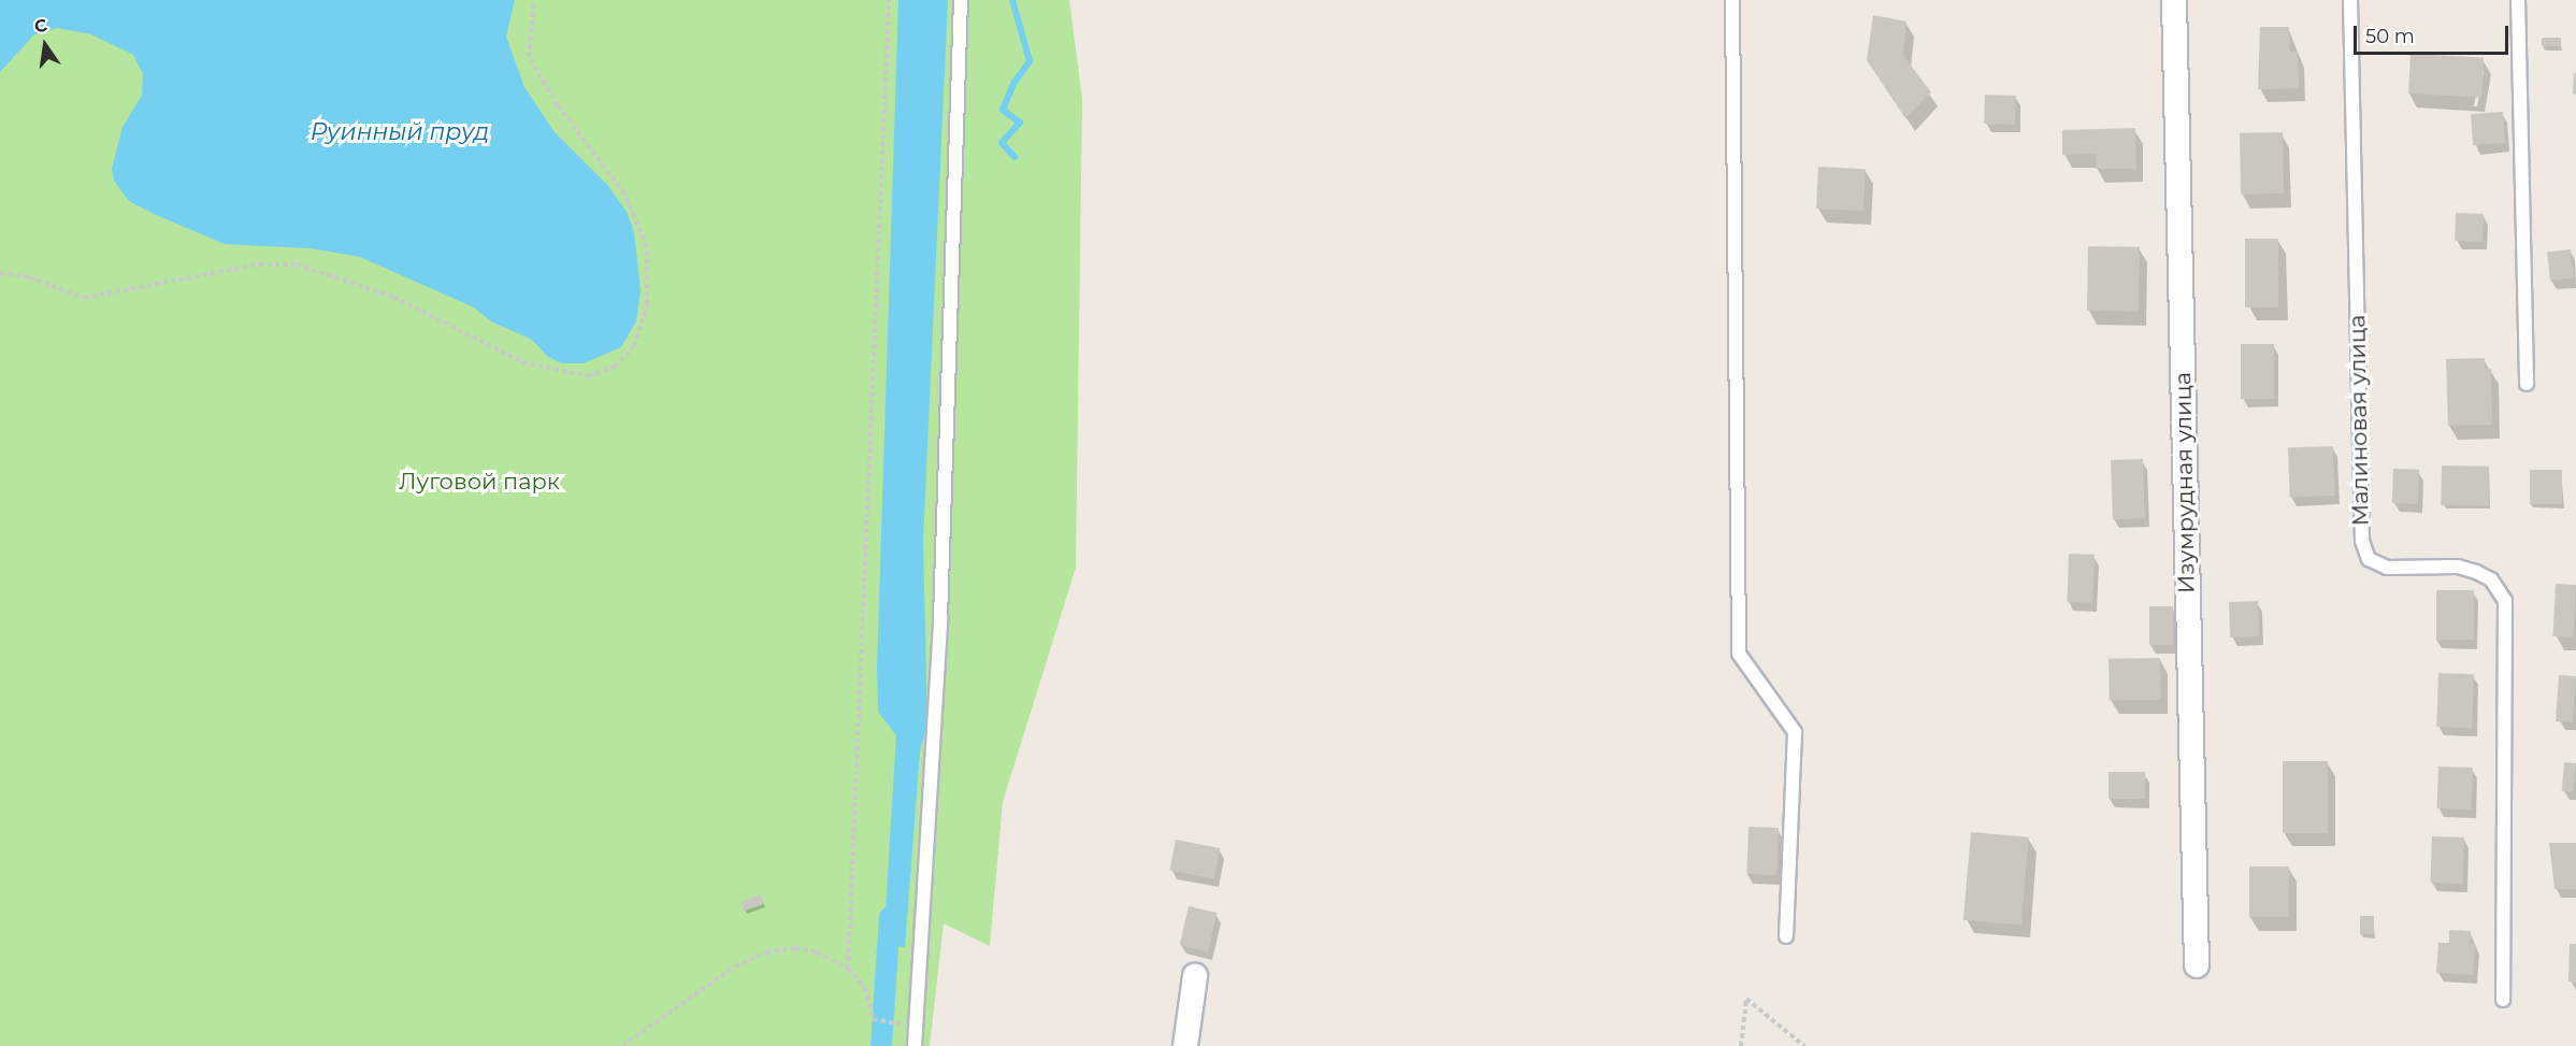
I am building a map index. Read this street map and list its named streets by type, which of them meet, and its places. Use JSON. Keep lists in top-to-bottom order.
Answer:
{
  "streets": {
    "street": ["Изумрудная улица"],
    "lane": ["Малиновая улица"]
  },
  "water": ["Руинный пруд"],
  "parks": ["Луговой парк"],
  "scale_bar": "50 m",
  "north": "top"
}
